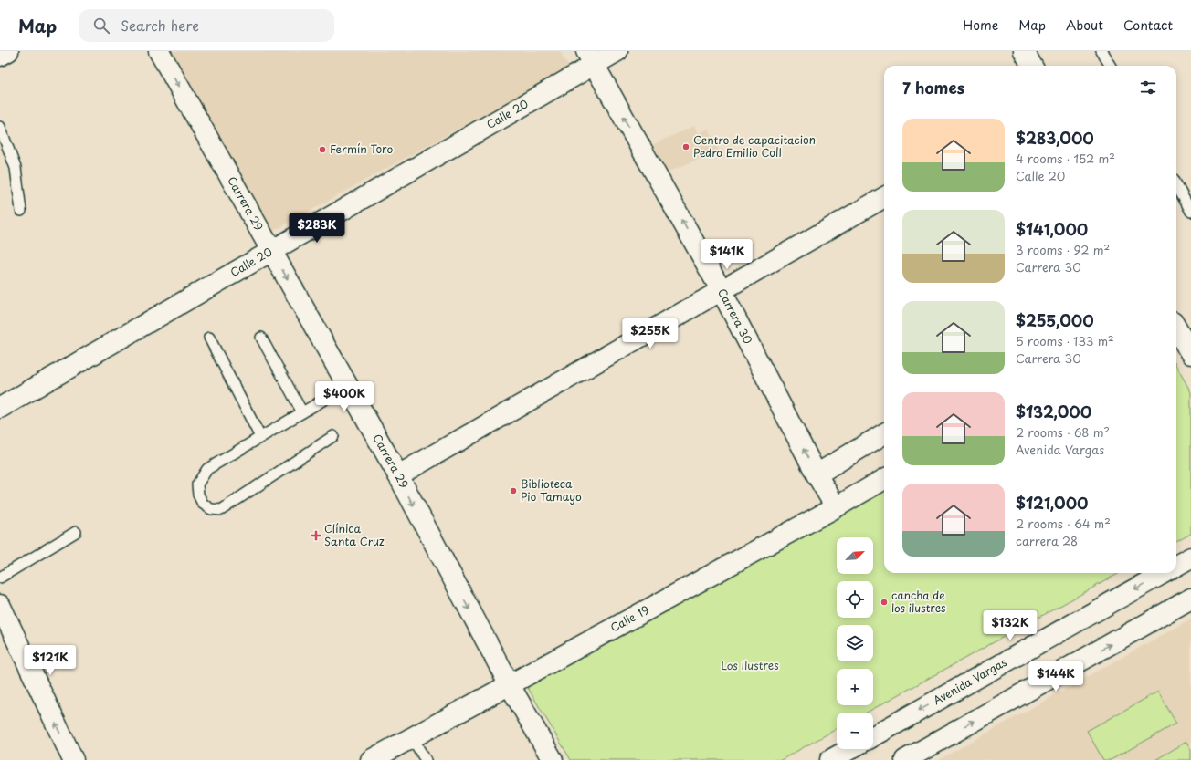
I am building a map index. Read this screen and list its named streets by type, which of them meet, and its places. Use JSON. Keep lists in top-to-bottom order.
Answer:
{
  "streets": {
    "street": [
      "Calle 20",
      "Carrera 29",
      "Carrera 30",
      "Calle 19",
      "Avenida Vargas"
    ]
  },
  "crossings": [
    ["Calle 20", "Carrera 29"],
    ["Calle 20", "Carrera 30"],
    ["Carrera 29", "Calle 19"],
    ["Carrera 30", "Calle 19"]
  ],
  "one_way": ["Carrera 29", "Carrera 30"],
  "parks": ["Los Ilustres"],
  "places": {
    "other": [
      "Centro de capacitacion Pedro Emilio Coll",
      "Fermín Toro",
      "Biblioteca Pio Tamayo",
      "cancha de los ilustres"
    ],
    "health": ["Clínica Santa Cruz"]
  },
  "north": "top right",
  "page": {
    "header": "Map",
    "search": "Search here",
    "nav": [
      "Home",
      "Map",
      "About",
      "Contact"
    ],
    "heading": "7 homes",
    "list": [
      {
        "name": "$283,000",
        "note": "4 rooms · 152 m² · Calle 20"
      },
      {
        "name": "$141,000",
        "note": "3 rooms · 92 m² · Carrera 30"
      },
      {
        "name": "$255,000",
        "note": "5 rooms · 133 m² · Carrera 30"
      },
      {
        "name": "$132,000",
        "note": "2 rooms · 68 m² · Avenida Vargas"
      },
      {
        "name": "$121,000",
        "note": "2 rooms · 64 m² · carrera 28"
      }
    ],
    "price": [
      "$283K",
      "$141K",
      "$255K",
      "$400K",
      "$132K",
      "$121K",
      "$144K"
    ],
    "map_buttons": ["+", "−"]
  }
}
